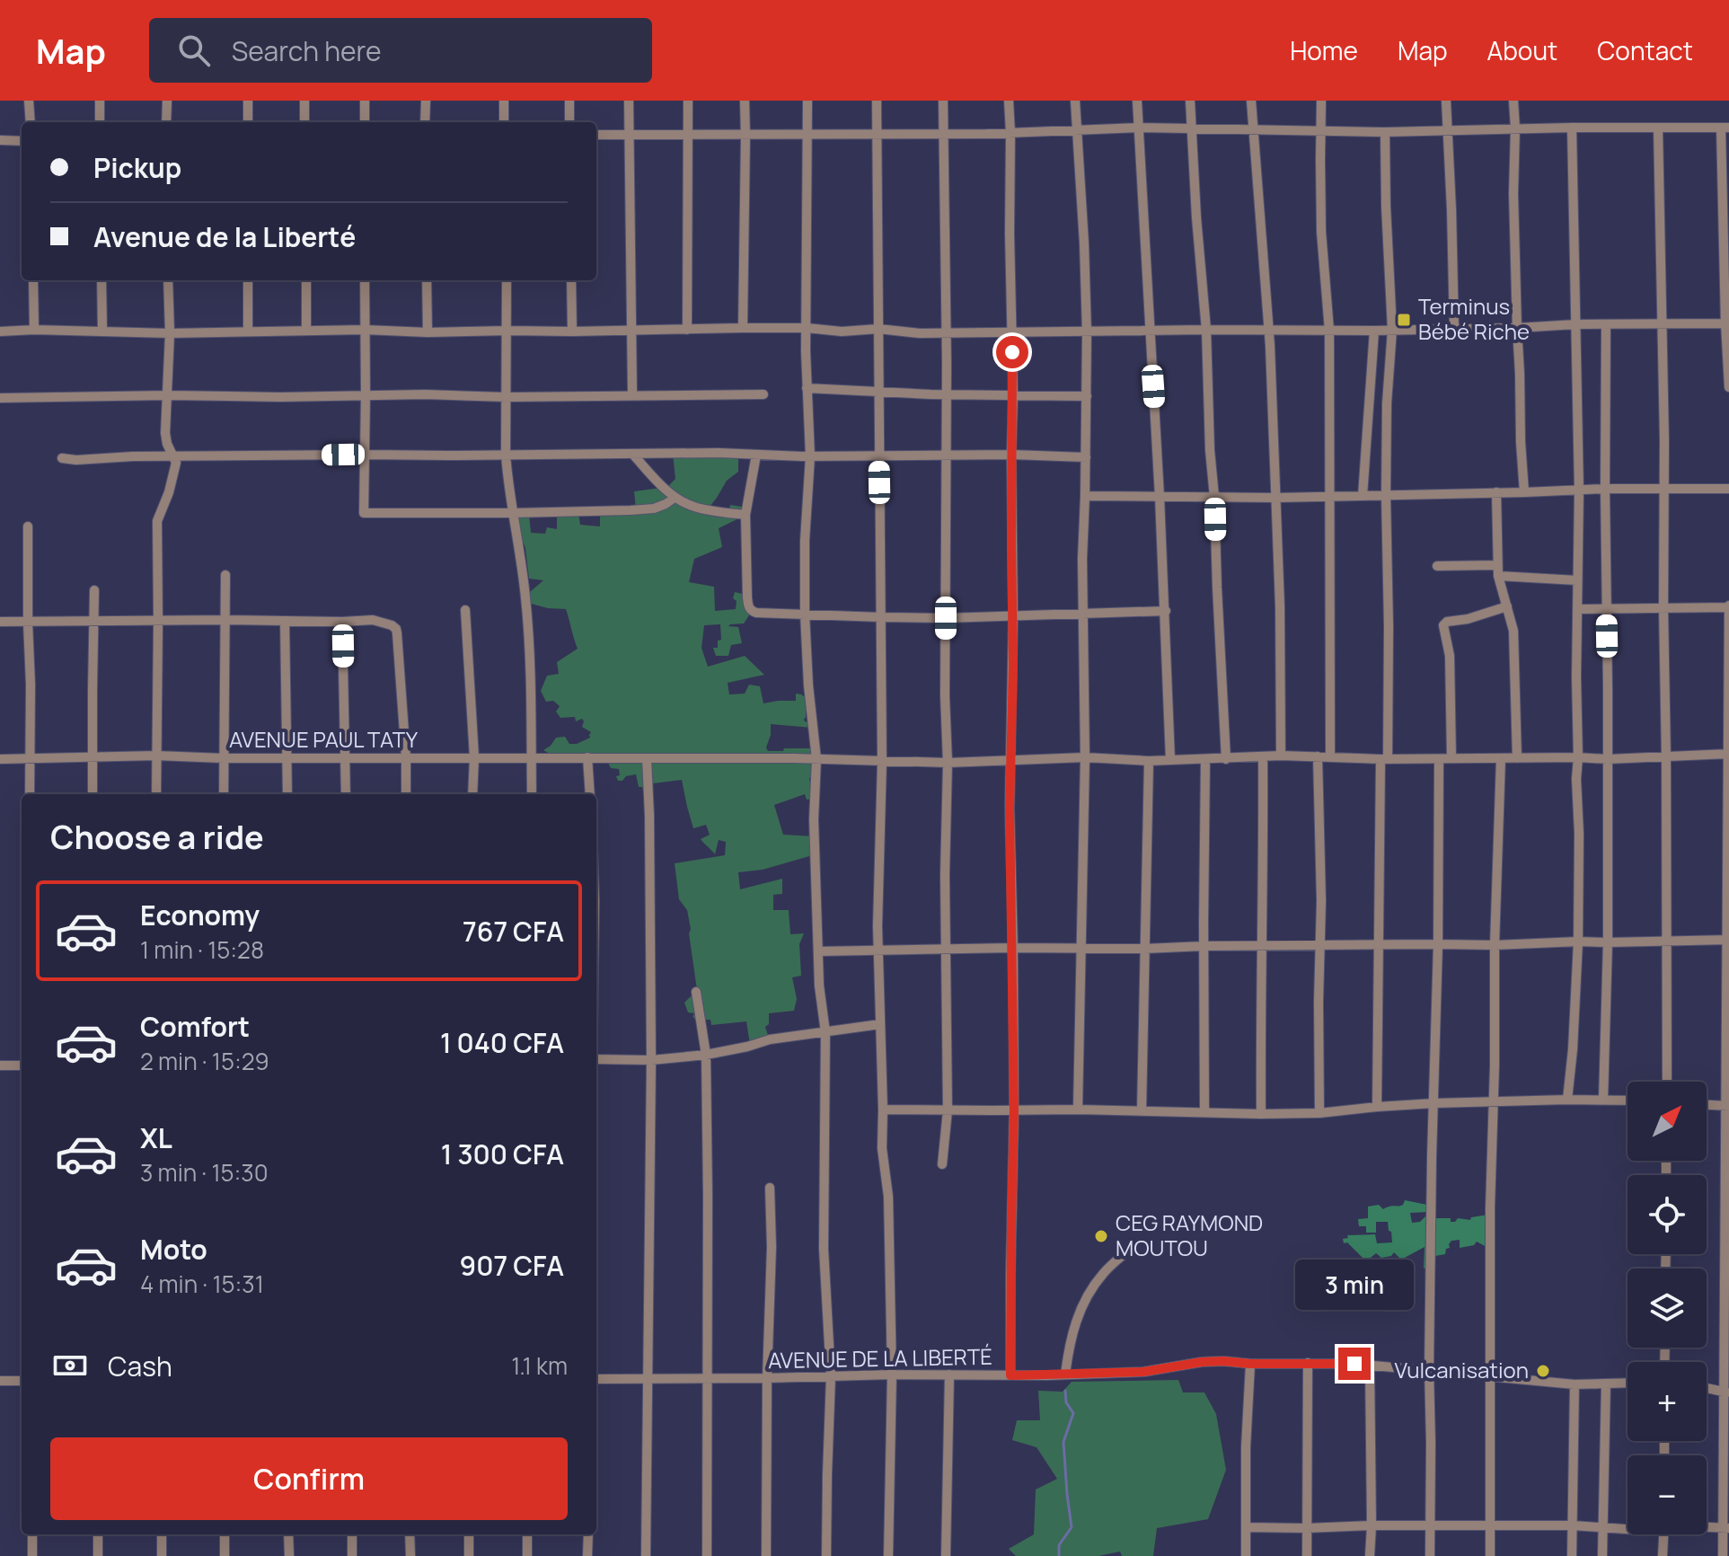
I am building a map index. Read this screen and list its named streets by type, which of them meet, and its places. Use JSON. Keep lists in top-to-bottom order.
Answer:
{
  "streets": {
    "street": ["AVENUE PAUL TATY", "AVENUE DE LA LIBERTÉ"]
  },
  "places": {
    "transit": ["Terminus Bébé Riche"],
    "other": ["CEG RAYMOND MOUTOU", "Vulcanisation"]
  },
  "north": "top right",
  "page": {
    "header": "Map",
    "search": "Search here",
    "nav": [
      "Home",
      "Map",
      "About",
      "Contact"
    ],
    "banner": ["Pickup", "Avenue de la Liberté"],
    "heading": "Choose a ride",
    "list": [
      {
        "name": "Economy",
        "note": "1 min · 15:28",
        "value": "767 CFA"
      },
      {
        "name": "Comfort",
        "note": "2 min · 15:29",
        "value": "1 040 CFA"
      },
      {
        "name": "XL",
        "note": "3 min · 15:30",
        "value": "1 300 CFA"
      },
      {
        "name": "Moto",
        "note": "4 min · 15:31",
        "value": "907 CFA"
      }
    ],
    "map_buttons": ["+", "−"],
    "bubble": "3 min",
    "pay": ["Cash", "1.1 km"],
    "buttons": "Confirm"
  }
}
